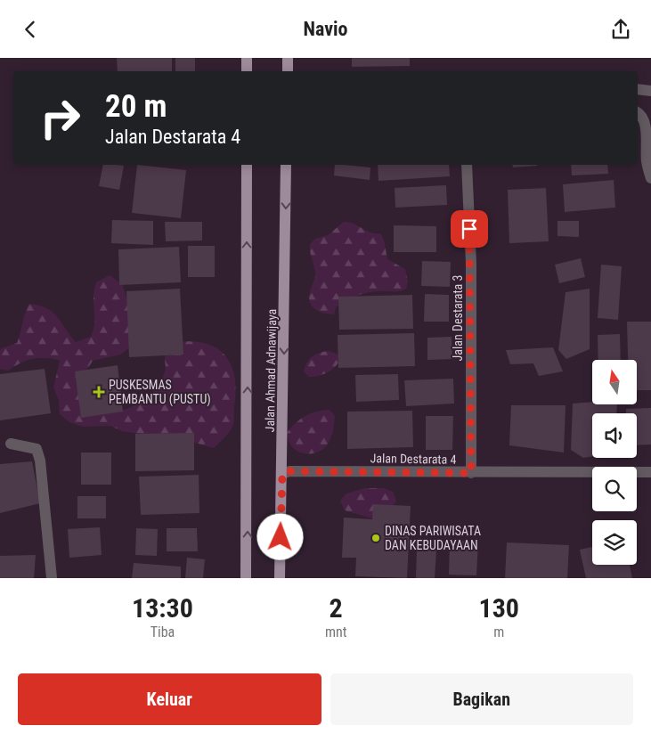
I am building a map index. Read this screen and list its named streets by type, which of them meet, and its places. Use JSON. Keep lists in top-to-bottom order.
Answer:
{
  "streets": {
    "main road": ["Jalan Ahmad Adnawijaya"],
    "street": ["Jalan Destarata 3", "Jalan Destarata 4"]
  },
  "crossings": [
    ["Jalan Destarata 3", "Jalan Destarata 4"],
    ["Jalan Ahmad Adnawijaya", "Jalan Destarata 4"]
  ],
  "places": {
    "health": ["PUSKESMAS PEMBANTU (PUSTU)"],
    "other": ["DINAS PARIWISATA DAN KEBUDAYAAN"]
  },
  "north": "top",
  "page": {
    "header": "Navio",
    "turn": ["20 m", "Jalan Destarata 4"],
    "eta": [
      "13:30",
      "Tiba",
      "2",
      "mnt",
      "130",
      "m"
    ],
    "buttons": ["Keluar", "Bagikan"]
  }
}
